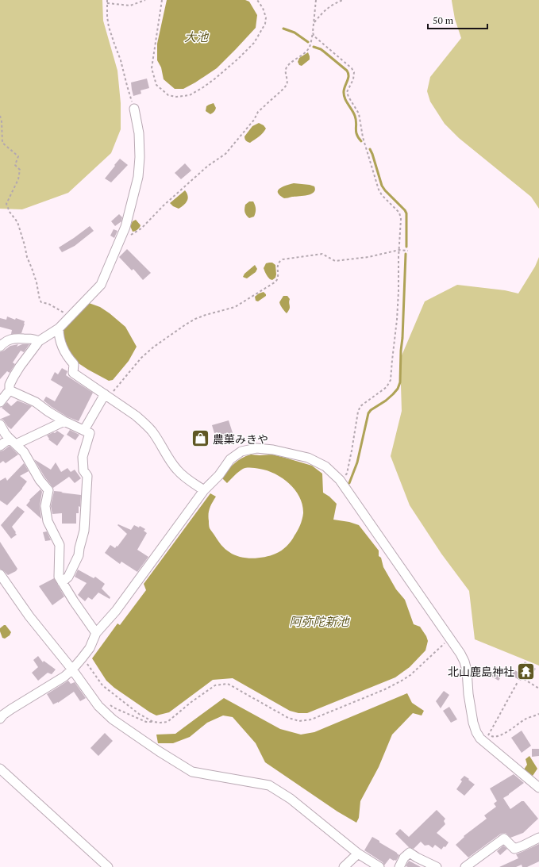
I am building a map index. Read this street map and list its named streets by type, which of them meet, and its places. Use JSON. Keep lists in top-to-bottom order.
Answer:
{
  "water": ["大池", "阿弥陀新池"],
  "places": {
    "shop": ["農菓みきや"],
    "temple": ["北山鹿島神社"]
  },
  "scale_bar": "50 m"
}
